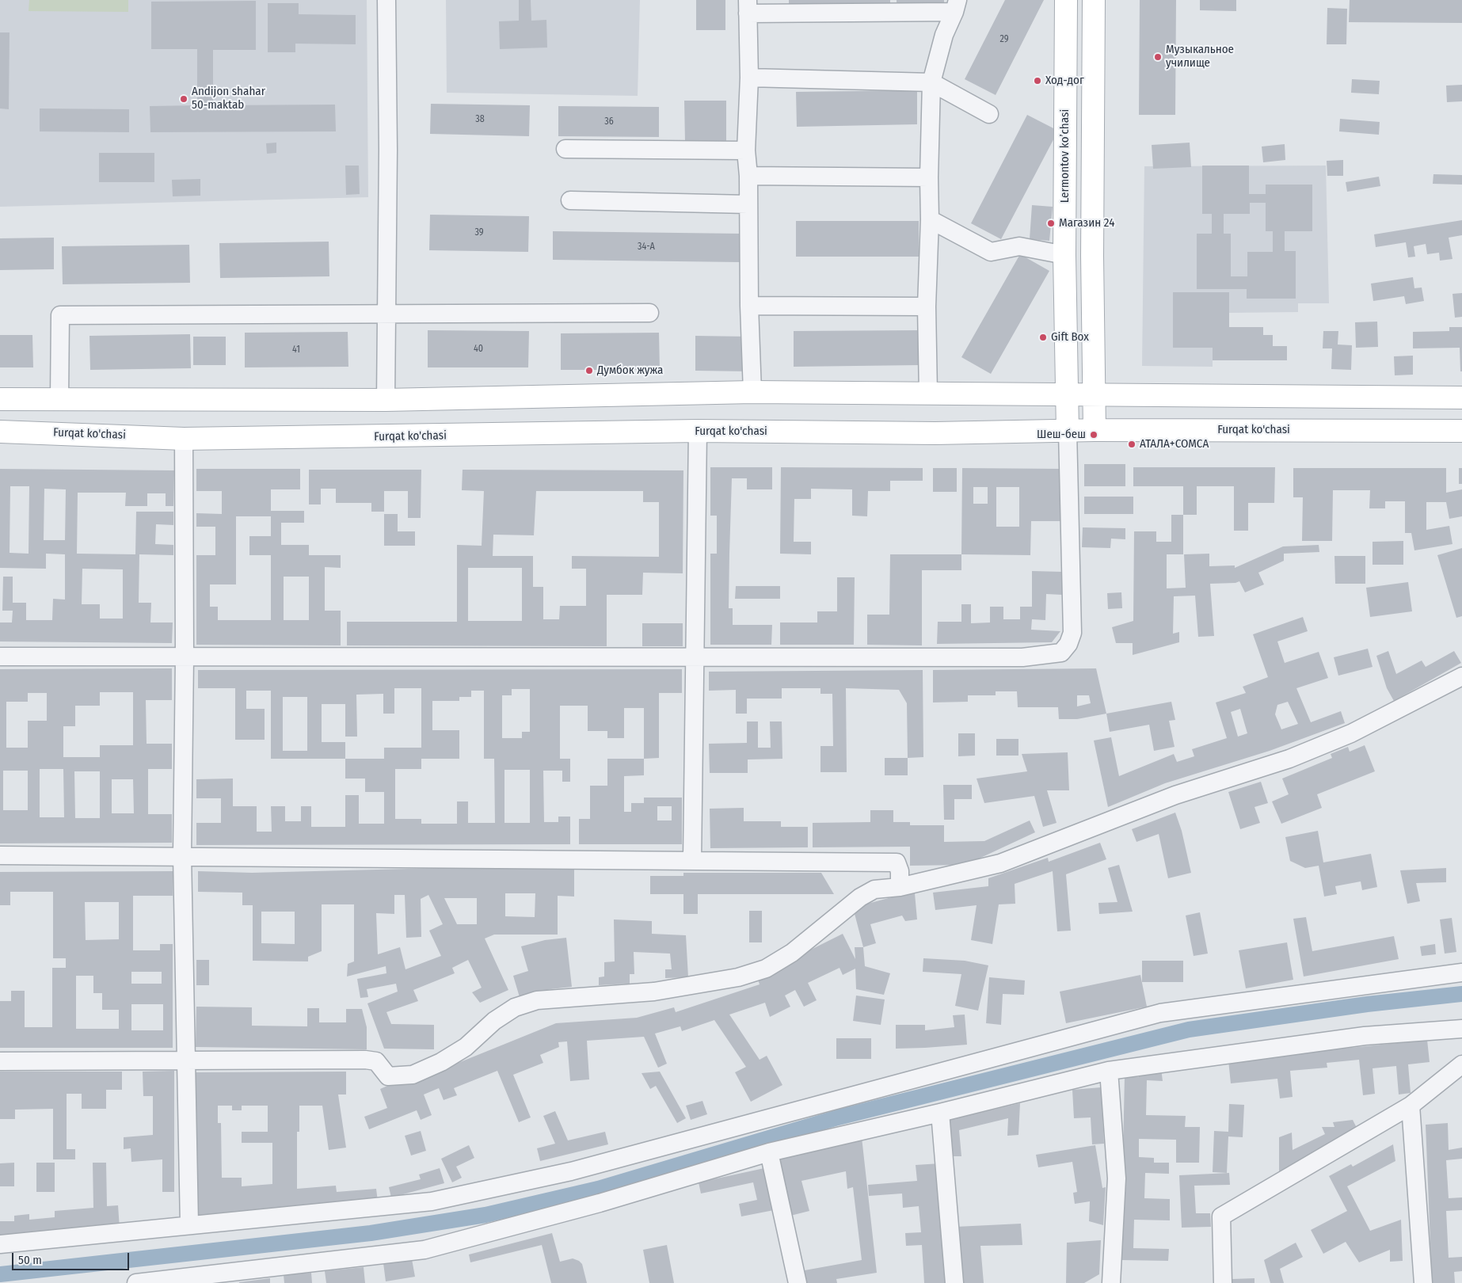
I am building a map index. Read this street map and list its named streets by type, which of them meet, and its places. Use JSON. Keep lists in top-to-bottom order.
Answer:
{
  "streets": {
    "main road": ["Lermontov ko’chasi", "Furqat ko'chasi"]
  },
  "crossings": [
    ["Lermontov ko’chasi", "Furqat ko'chasi"]
  ],
  "places": [
    "Музыкальное училище",
    "Ход-дог",
    "Andijon shahar 50-maktab",
    "Магазин 24",
    "Gift Box",
    "Думбок жужа",
    "Шеш-беш",
    "АТАЛА+СОМСА"
  ],
  "house_numbers": [
    "29",
    "38",
    "36",
    "39",
    "34-А",
    "40",
    "41"
  ],
  "scale_bar": "50 m"
}
